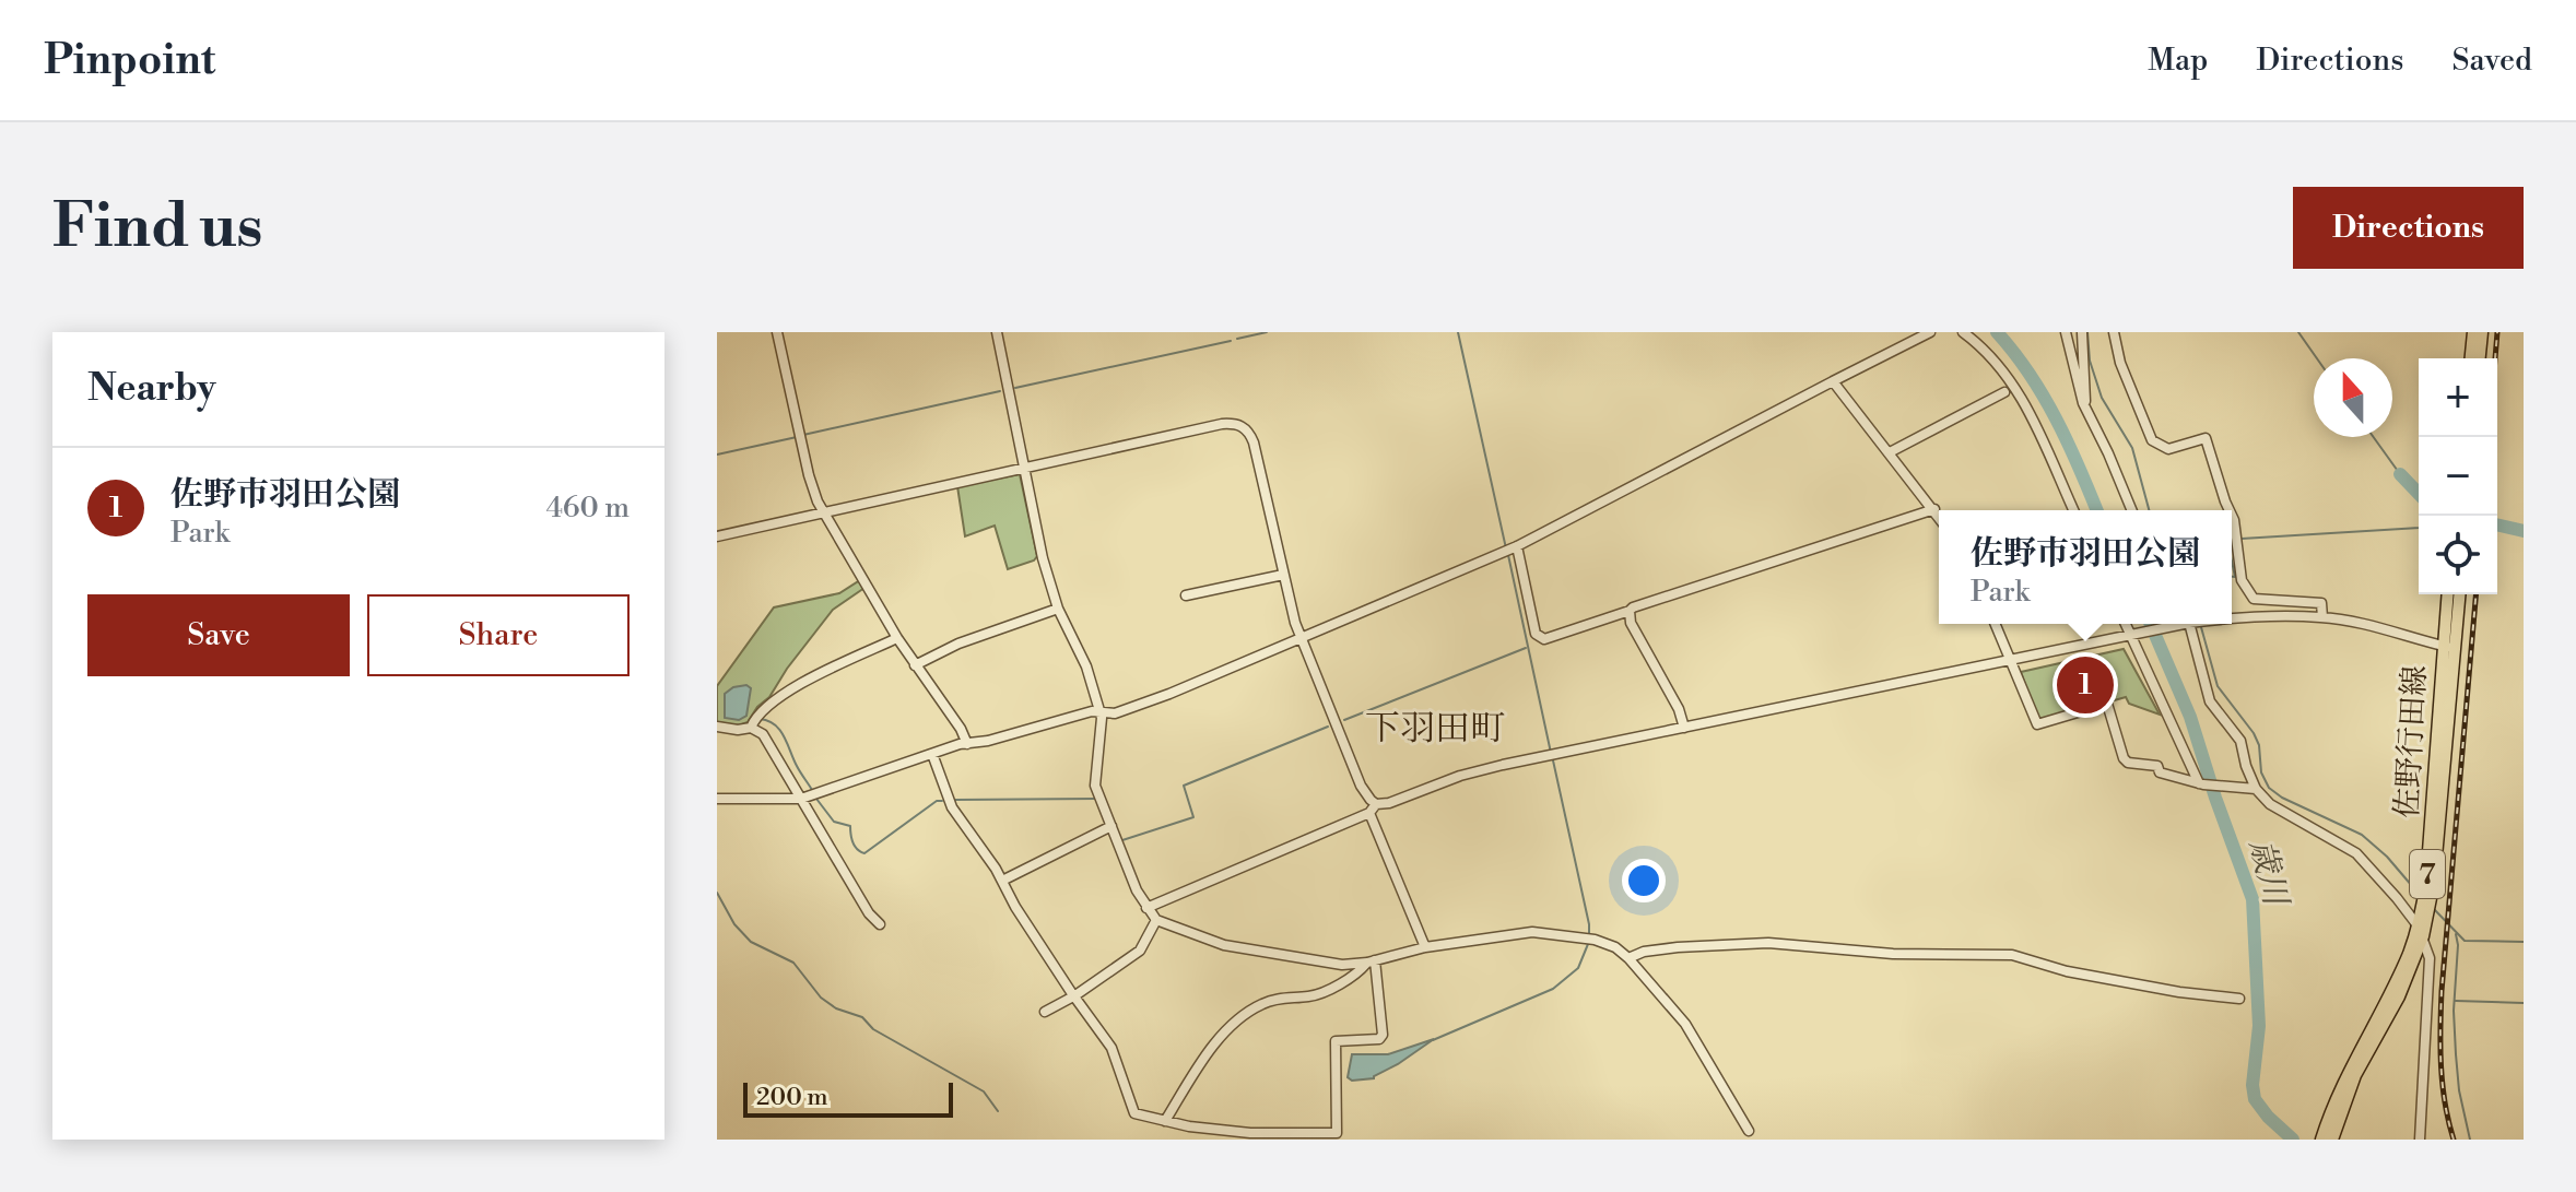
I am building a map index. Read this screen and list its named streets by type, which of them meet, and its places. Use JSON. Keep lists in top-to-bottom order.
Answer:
{
  "streets": {
    "main road": ["佐野行田線", "7"]
  },
  "districts": ["下羽田町"],
  "water": ["歳川"],
  "scale_bar": "200 m",
  "north": "top",
  "page": {
    "header": "Pinpoint",
    "nav": ["Map", "Directions", "Saved"],
    "buttons": [
      "Directions",
      ["Save", "Share"]
    ],
    "title": "Find us",
    "heading": "Nearby",
    "map_buttons": ["+", "−"],
    "list": [
      {
        "mark": "1",
        "name": "佐野市羽田公園",
        "note": "Park",
        "value": "460 m"
      }
    ],
    "popup": ["佐野市羽田公園", "Park"],
    "pins": "1",
    "scale": "200 m"
  }
}
